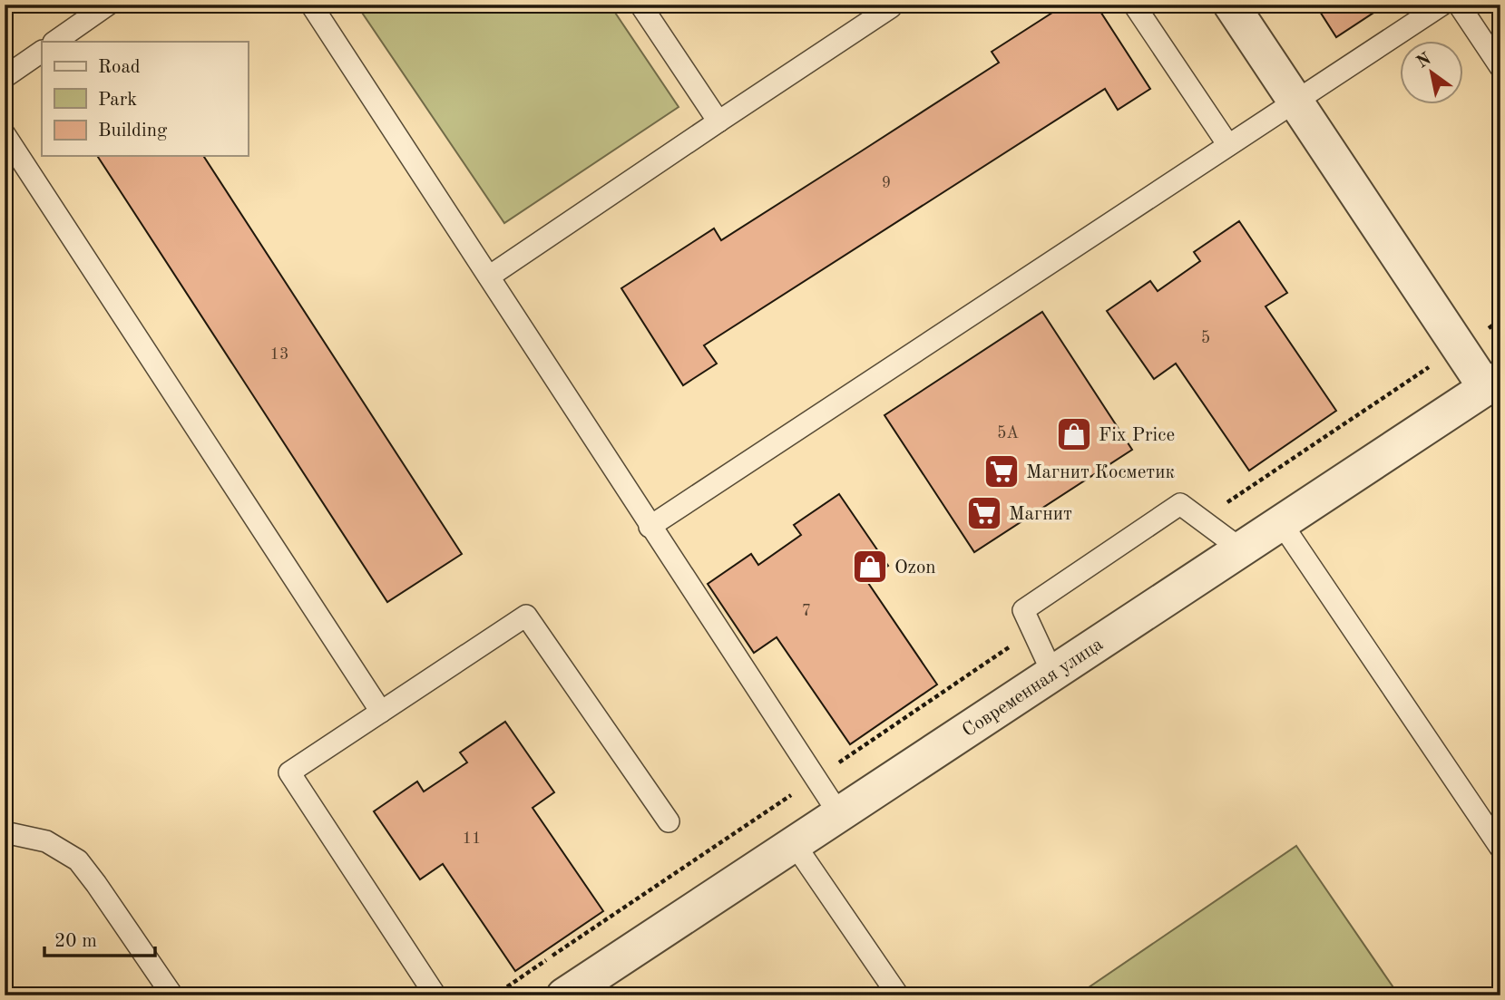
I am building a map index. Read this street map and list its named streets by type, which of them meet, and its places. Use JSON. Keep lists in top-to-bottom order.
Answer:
{
  "streets": {
    "street": ["Современная улица"]
  },
  "places": {
    "shop": ["Fix Price", "Ozon"],
    "supermarket": ["Магнит Косметик", "Магнит"]
  },
  "house_numbers": [
    "9",
    "5",
    "13",
    "5А",
    "7",
    "11"
  ],
  "legend": ["Road", "Park", "Building"],
  "scale_bar": "20 m",
  "north": "top left"
}
